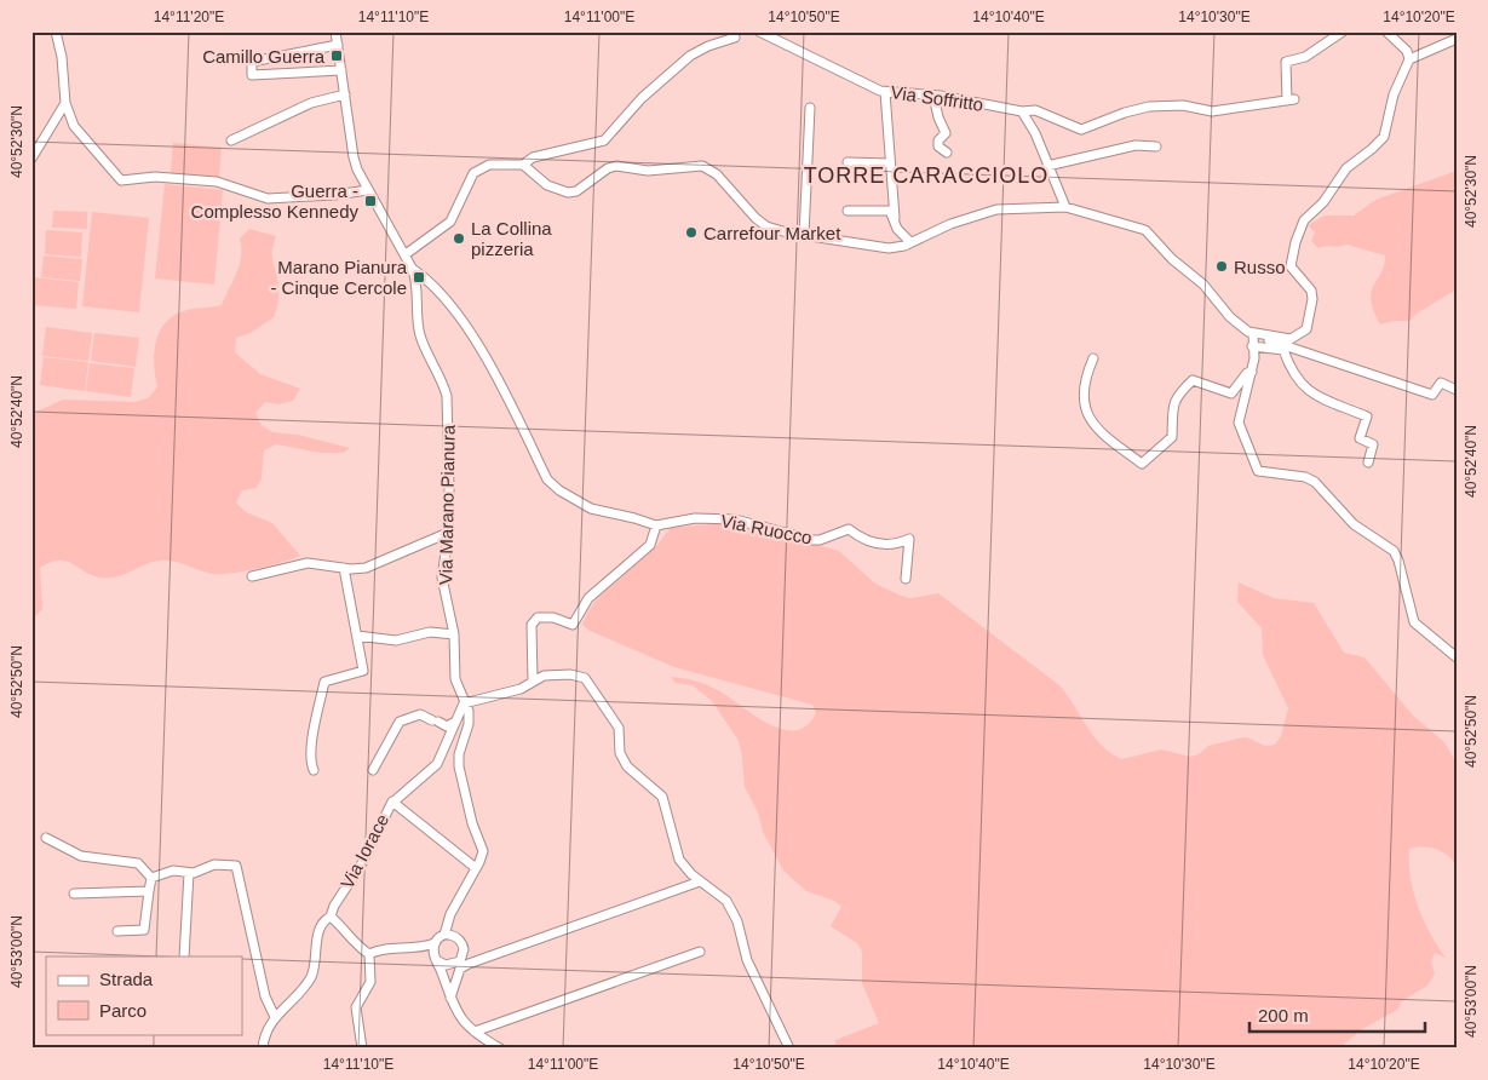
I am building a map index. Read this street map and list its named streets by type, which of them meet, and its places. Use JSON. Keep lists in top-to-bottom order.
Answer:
{
  "streets": {
    "street": [
      "Via Soffritto",
      "Via Marano Pianura",
      "Via Ruocco",
      "Via Iorace"
    ]
  },
  "crossings": [
    ["Via Marano Pianura", "Via Ruocco"],
    ["Via Marano Pianura", "Via Iorace"]
  ],
  "districts": ["TORRE CARACCIOLO"],
  "places": {
    "transit": ["Camillo Guerra", "Guerra - Complesso Kennedy", "Marano Pianura - Cinque Cercole"],
    "other": ["Carrefour Market", "La Collina pizzeria", "Russo"]
  },
  "legend": ["Strada", "Parco"],
  "scale_bar": "200 m",
  "coordinates": [
    "14°11'20\"E",
    "14°11'10\"E",
    "14°11'00\"E",
    "14°10'50\"E",
    "14°10'40\"E",
    "14°10'30\"E",
    "14°10'20\"E",
    "40°52'30\"N",
    "40°52'40\"N",
    "40°52'50\"N",
    "40°53'00\"N"
  ]
}
